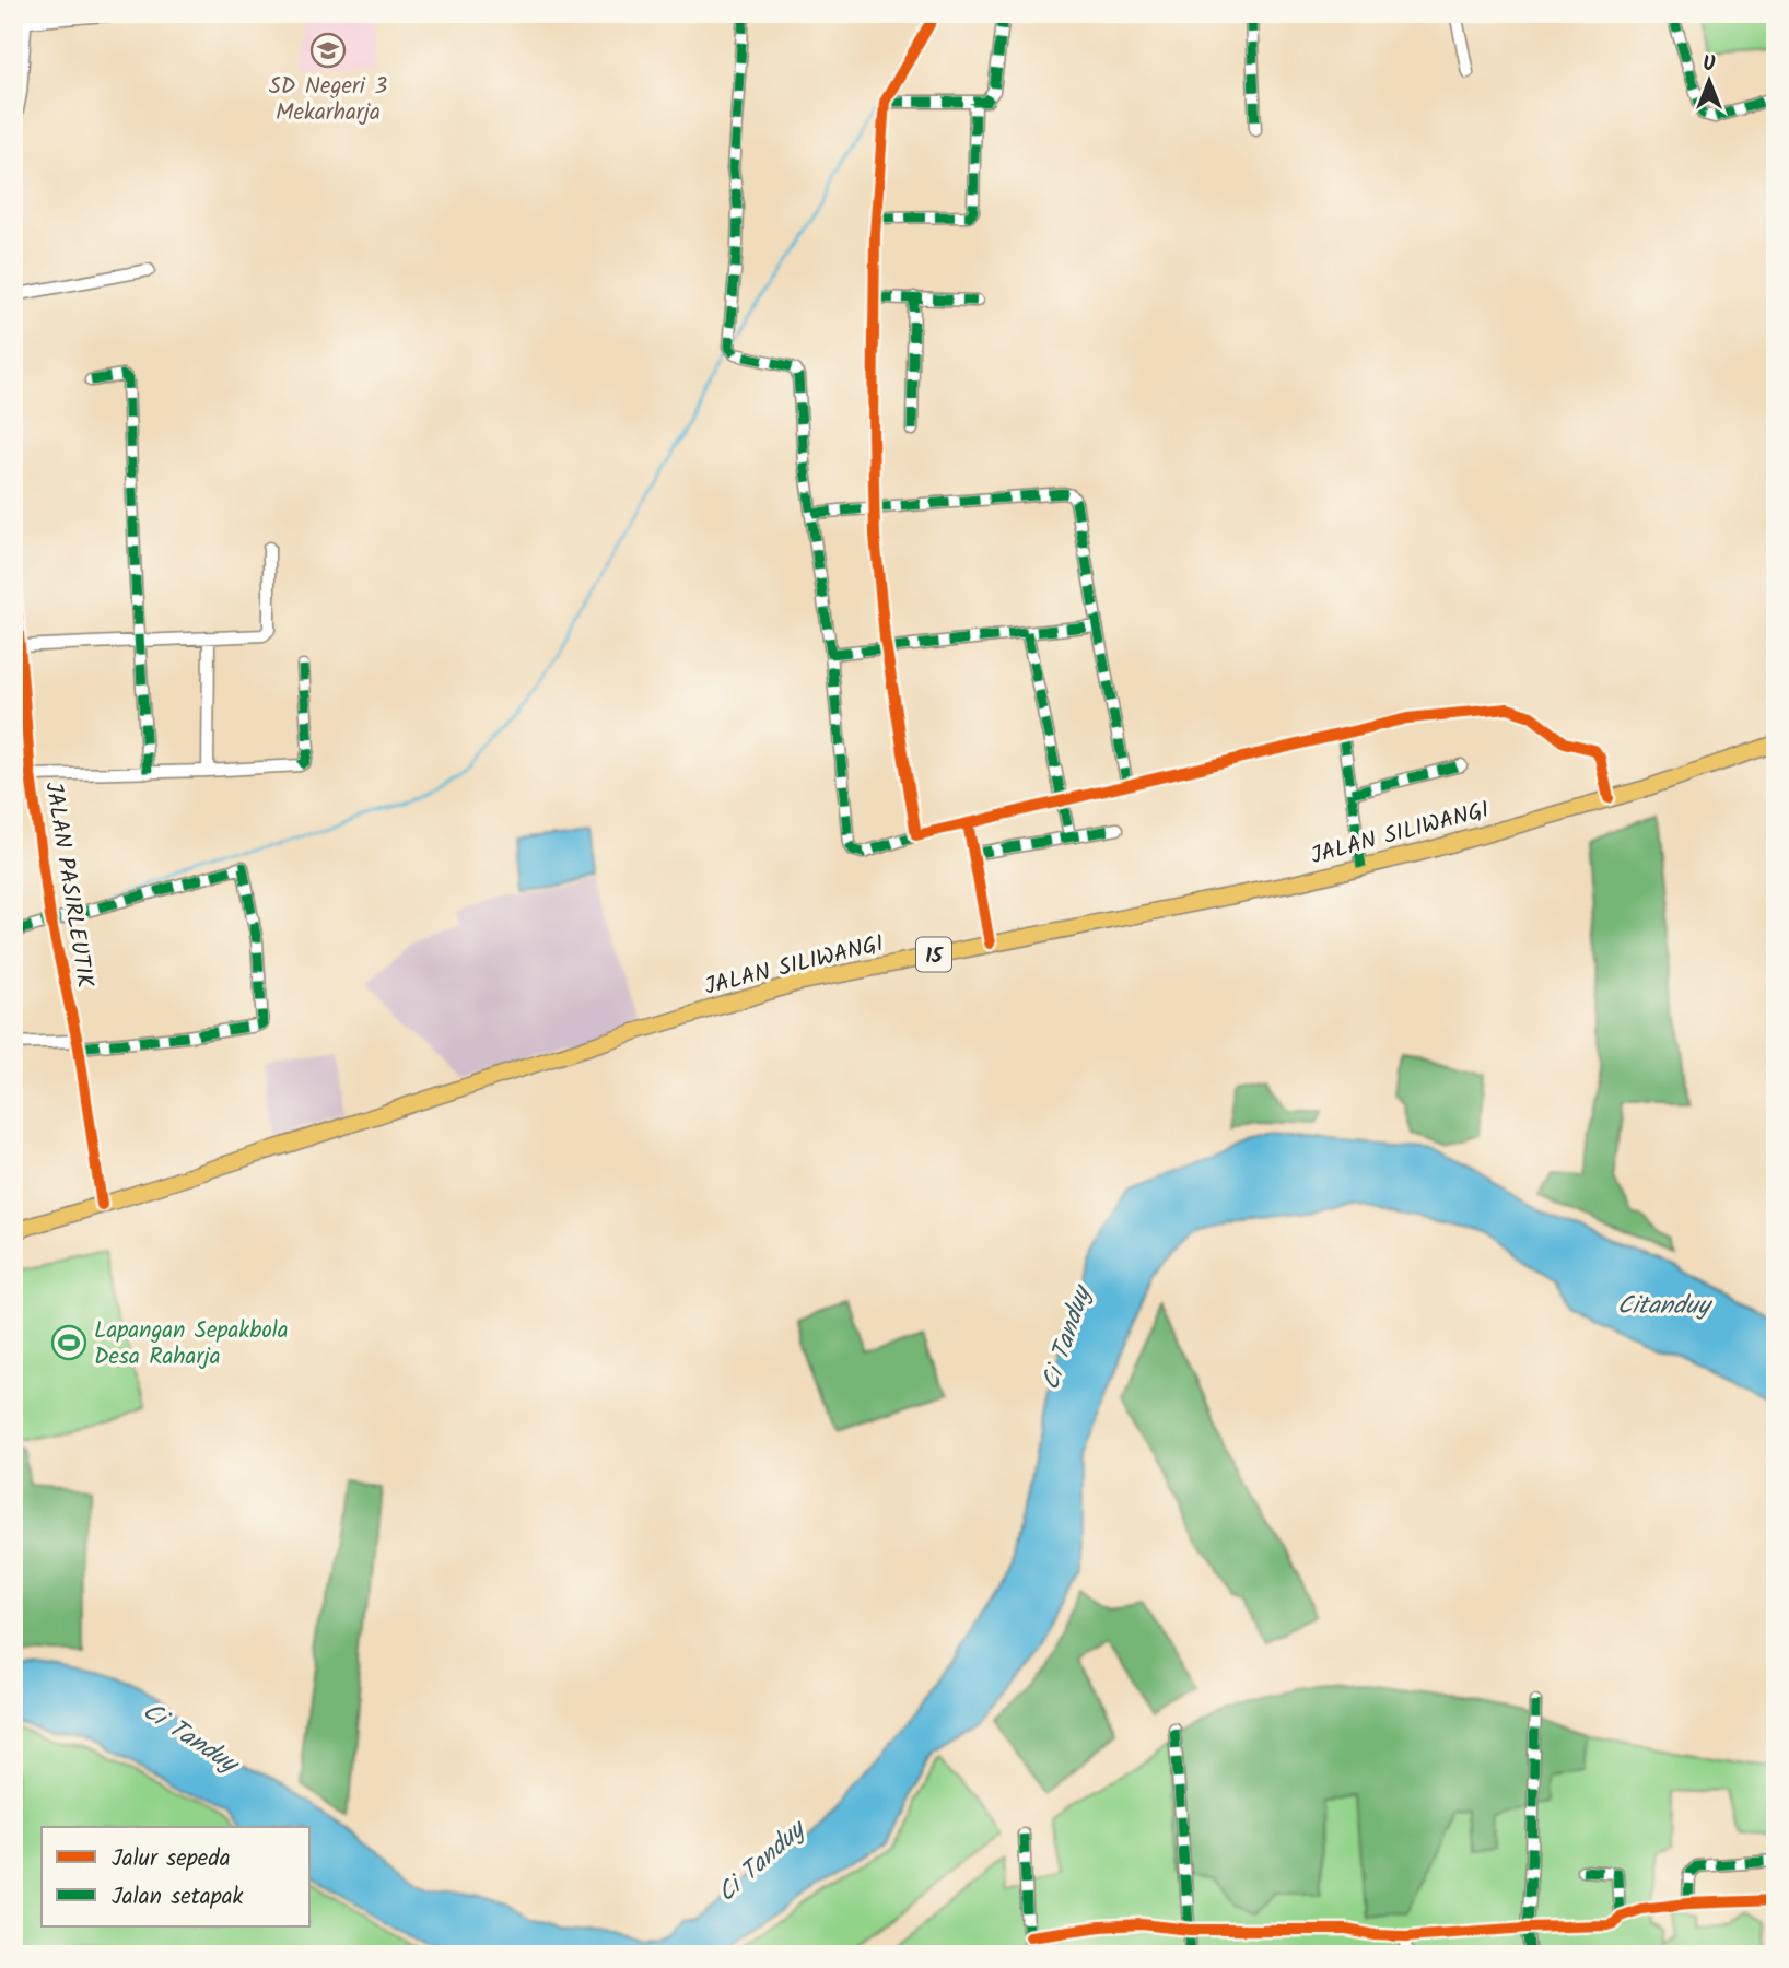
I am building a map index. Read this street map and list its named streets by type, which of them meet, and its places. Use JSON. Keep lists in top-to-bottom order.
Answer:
{
  "streets": {
    "highway": ["JALAN SILIWANGI", "15"],
    "street": ["JALAN PASIRLEUTIK"]
  },
  "crossings": [
    ["JALAN SILIWANGI", "JALAN PASIRLEUTIK"]
  ],
  "water": ["Citanduy", "Ci Tanduy"],
  "places": {
    "school or university": ["SD Negeri 3 Mekarharja"],
    "sports": ["Lapangan Sepakbola Desa Raharja"]
  },
  "legend": ["Jalur sepeda", "Jalan setapak"],
  "north": "top"
}
